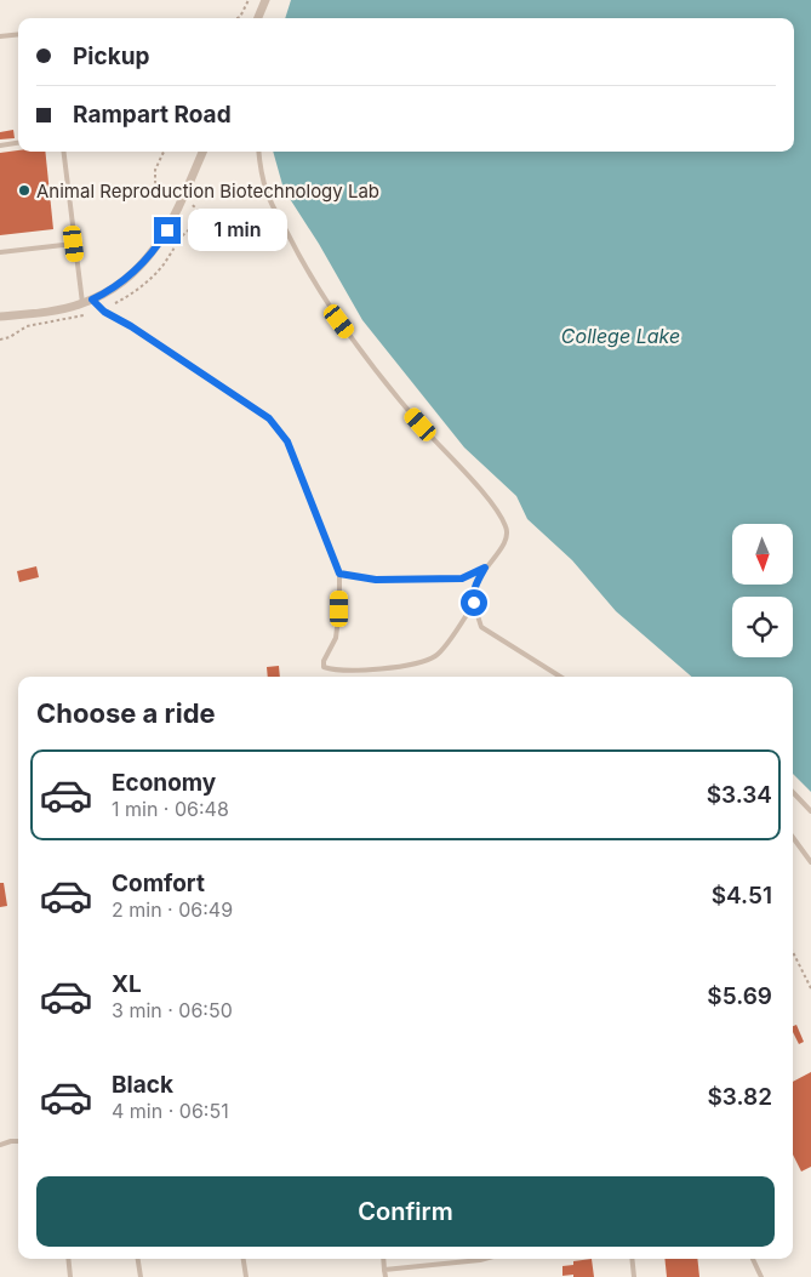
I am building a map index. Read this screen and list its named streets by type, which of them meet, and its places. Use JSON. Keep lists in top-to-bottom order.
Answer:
{
  "water": ["College Lake"],
  "places": ["Animal Reproduction Biotechnology Lab"],
  "north": "bottom",
  "page": {
    "banner": ["Pickup", "Rampart Road"],
    "bubble": "1 min",
    "heading": "Choose a ride",
    "list": [
      {
        "name": "Economy",
        "note": "1 min · 06:48",
        "value": "$3.34"
      },
      {
        "name": "Comfort",
        "note": "2 min · 06:49",
        "value": "$4.51"
      },
      {
        "name": "XL",
        "note": "3 min · 06:50",
        "value": "$5.69"
      },
      {
        "name": "Black",
        "note": "4 min · 06:51",
        "value": "$3.82"
      }
    ],
    "buttons": "Confirm"
  }
}
